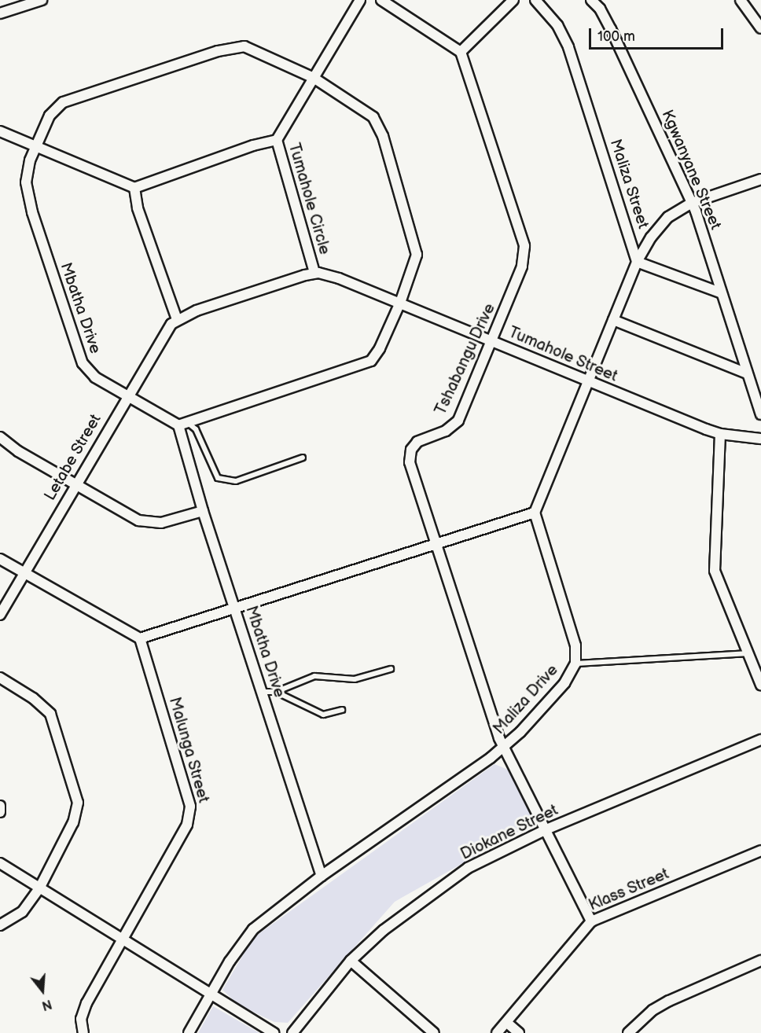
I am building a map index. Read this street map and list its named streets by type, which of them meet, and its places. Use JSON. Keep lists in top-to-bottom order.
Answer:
{
  "streets": {
    "street": [
      "Kgwanyane Street",
      "Maliza Street",
      "Tumahole Circle",
      "Mbatha Drive",
      "Tumahole Street",
      "Tshabangu Drive",
      "Letabe Street",
      "Maliza Drive",
      "Malunga Street",
      "Diokane Street",
      "Klass Street"
    ]
  },
  "crossings": [
    ["Tumahole Circle", "Tumahole Street"],
    ["Tumahole Circle", "Letabe Street"],
    ["Mbatha Drive", "Tumahole Street"],
    ["Mbatha Drive", "Letabe Street"],
    ["Mbatha Drive", "Maliza Drive"],
    ["Tumahole Street", "Tshabangu Drive"],
    ["Tshabangu Drive", "Maliza Drive"],
    ["Tshabangu Drive", "Diokane Street"],
    ["Tshabangu Drive", "Klass Street"]
  ],
  "scale_bar": "100 m",
  "north": "bottom"
}
